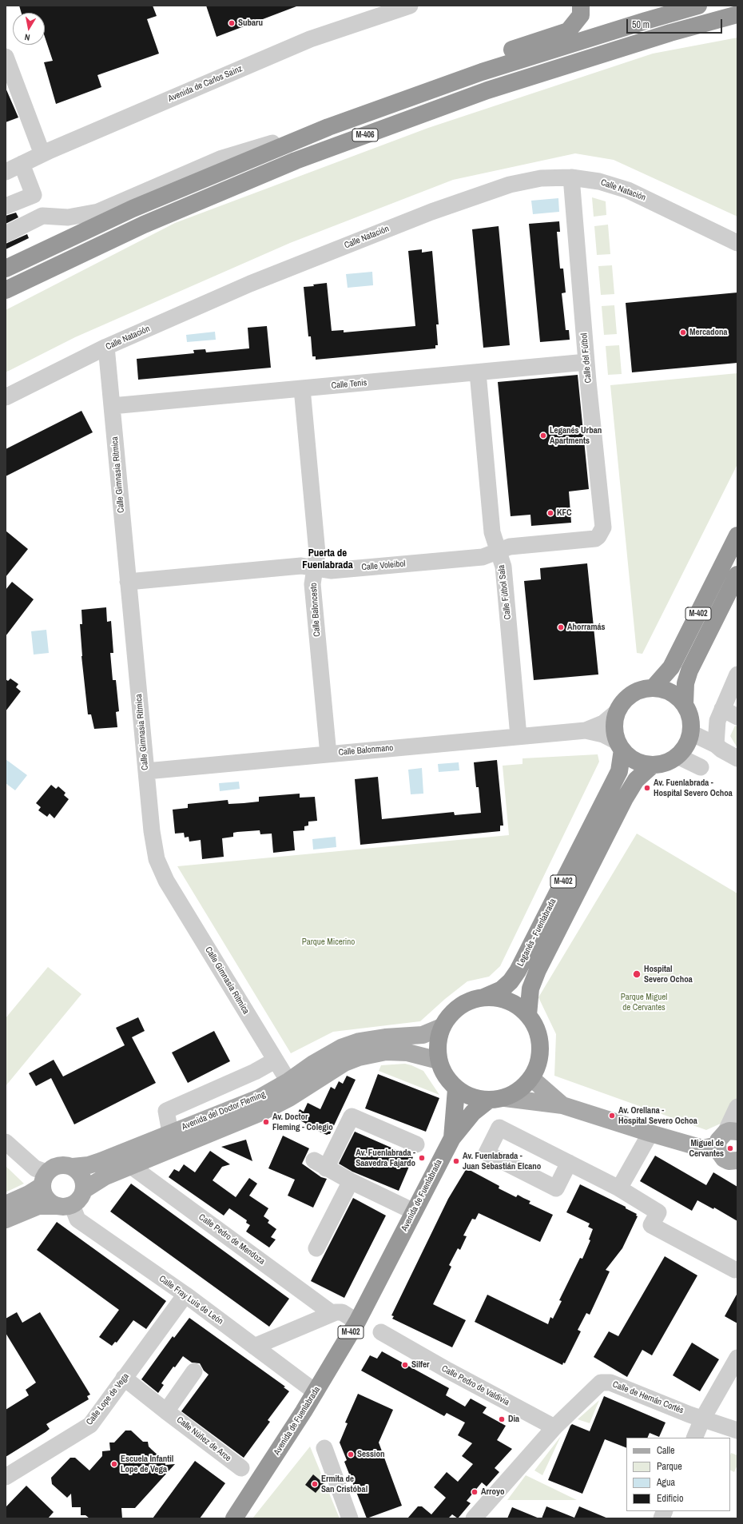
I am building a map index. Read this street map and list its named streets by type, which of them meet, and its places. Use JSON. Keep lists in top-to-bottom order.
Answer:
{
  "streets": {
    "highway": [
      "M-406",
      "M-402",
      "Leganés - Fuenlabrada",
      "Avenida de Fuenlabrada"
    ],
    "main road": ["Avenida del Doctor Fleming"],
    "street": [
      "Avenida de Carlos Sainz",
      "Calle Natación",
      "Calle del Fútbol",
      "Calle Tenis",
      "Calle Gimnasia Rítmica",
      "Calle Voleibol",
      "Calle Fútbol Sala",
      "Calle Baloncesto",
      "Calle Balonmano",
      "Calle Pedro de Mendoza",
      "Calle Fray Luis de León",
      "Calle Pedro de Valdivia",
      "Calle de Hernán Cortés",
      "Calle Lope de Vega",
      "Calle Núñez de Arce"
    ]
  },
  "crossings": [
    ["Calle Natación", "Calle del Fútbol"],
    ["Calle Natación", "Calle Gimnasia Rítmica"],
    ["Calle del Fútbol", "Calle Tenis"],
    ["Calle del Fútbol", "Calle Voleibol"],
    ["Calle Tenis", "Calle Gimnasia Rítmica"],
    ["Calle Tenis", "Calle Fútbol Sala"],
    ["Calle Tenis", "Calle Baloncesto"],
    ["Calle Gimnasia Rítmica", "Calle Voleibol"],
    ["Calle Gimnasia Rítmica", "Calle Balonmano"],
    ["Calle Gimnasia Rítmica", "Avenida del Doctor Fleming"],
    ["Calle Voleibol", "Calle Fútbol Sala"],
    ["Calle Voleibol", "Calle Baloncesto"],
    ["Calle Fútbol Sala", "Calle Balonmano"],
    ["Calle Baloncesto", "Calle Balonmano"],
    ["M-402", "Calle Balonmano"],
    ["M-402", "Leganés - Fuenlabrada"],
    ["Calle Balonmano", "Leganés - Fuenlabrada"],
    ["Leganés - Fuenlabrada", "Avenida del Doctor Fleming"],
    ["Leganés - Fuenlabrada", "Avenida de Fuenlabrada"],
    ["Avenida del Doctor Fleming", "Avenida de Fuenlabrada"],
    ["Avenida del Doctor Fleming", "Calle Pedro de Mendoza"],
    ["Avenida del Doctor Fleming", "Calle Fray Luis de León"],
    ["Avenida de Fuenlabrada", "Calle Fray Luis de León"],
    ["Calle Fray Luis de León", "Calle Lope de Vega"],
    ["Calle Pedro de Valdivia", "Calle de Hernán Cortés"],
    ["Calle Lope de Vega", "Calle Núñez de Arce"]
  ],
  "districts": ["Puerta de Fuenlabrada"],
  "parks": ["Parque Micerino", "Parque Miguel de Cervantes"],
  "places": [
    "Subaru",
    "Mercadona",
    "Leganés Urban Apartments",
    "KFC",
    "Ahorramás",
    "Av. Fuenlabrada - Hospital Severo Ochoa",
    "Hospital Severo Ochoa",
    "Av. Orellana - Hospital Severo Ochoa",
    "Av. Doctor Fleming - Colegio",
    "Miguel de Cervantes",
    "Av. Fuenlabrada - Saavedra Fajardo",
    "Av. Fuenlabrada - Juan Sebastián Elcano",
    "Silfer",
    "Dia",
    "Session",
    "Escuela Infantil Lope de Vega",
    "Ermita de San Cristóbal",
    "Arroyo"
  ],
  "legend": [
    "Calle",
    "Parque",
    "Agua",
    "Edificio"
  ],
  "scale_bar": "50 m",
  "north": "bottom"
}
